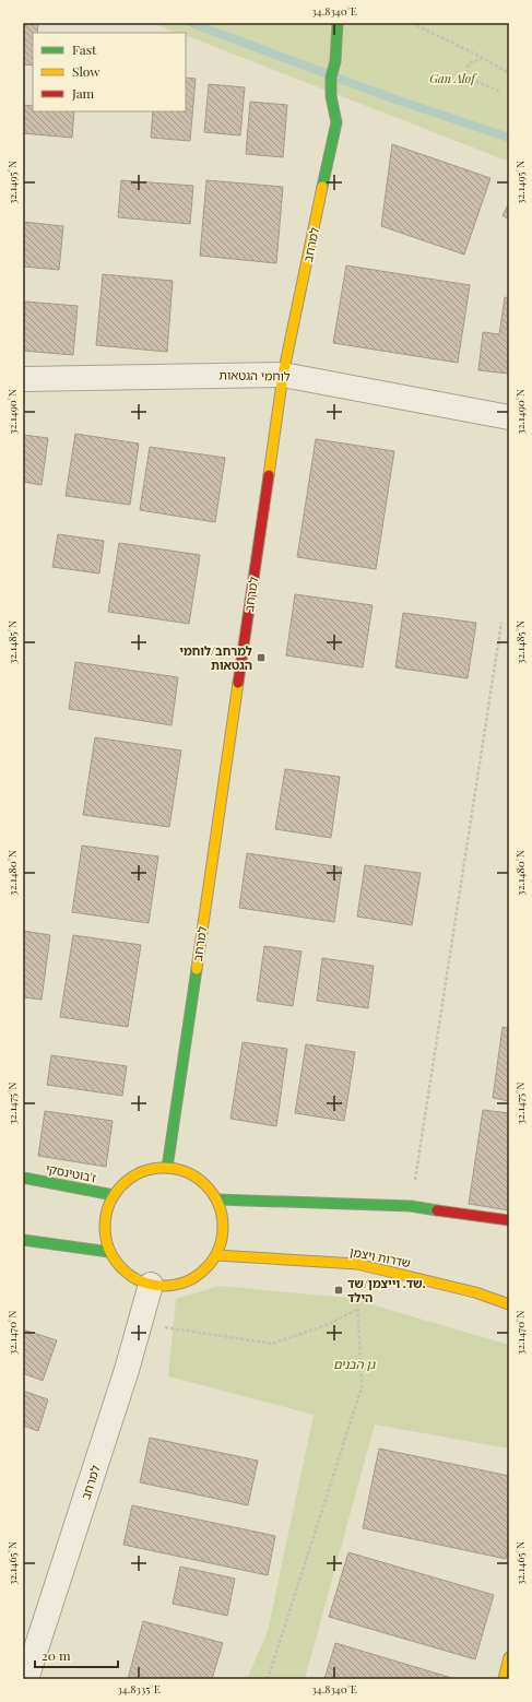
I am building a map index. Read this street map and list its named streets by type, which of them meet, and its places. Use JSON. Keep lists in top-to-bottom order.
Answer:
{
  "streets": {
    "street": [
      "למרחב",
      "לוחמי הגטאות",
      "ז'בוטינסקי",
      "שדרות ויצמן"
    ]
  },
  "crossings": [
    ["למרחב", "לוחמי הגטאות"],
    ["למרחב", "ז'בוטינסקי"],
    ["למרחב", "שדרות ויצמן"],
    ["ז'בוטינסקי", "שדרות ויצמן"]
  ],
  "parks": ["Gan Alof", "גן הבנים"],
  "places": {
    "transit": ["למרחב/לוחמי הגטאות", "שד. וייצמן/שד. הילד"]
  },
  "legend": ["Fast", "Slow", "Jam"],
  "scale_bar": "20 m",
  "coordinates": [
    "34.8340°E",
    "32.1495°N",
    "32.1490°N",
    "32.1485°N",
    "32.1480°N",
    "32.1475°N",
    "32.1470°N",
    "32.1465°N",
    "34.8335°E"
  ]
}
